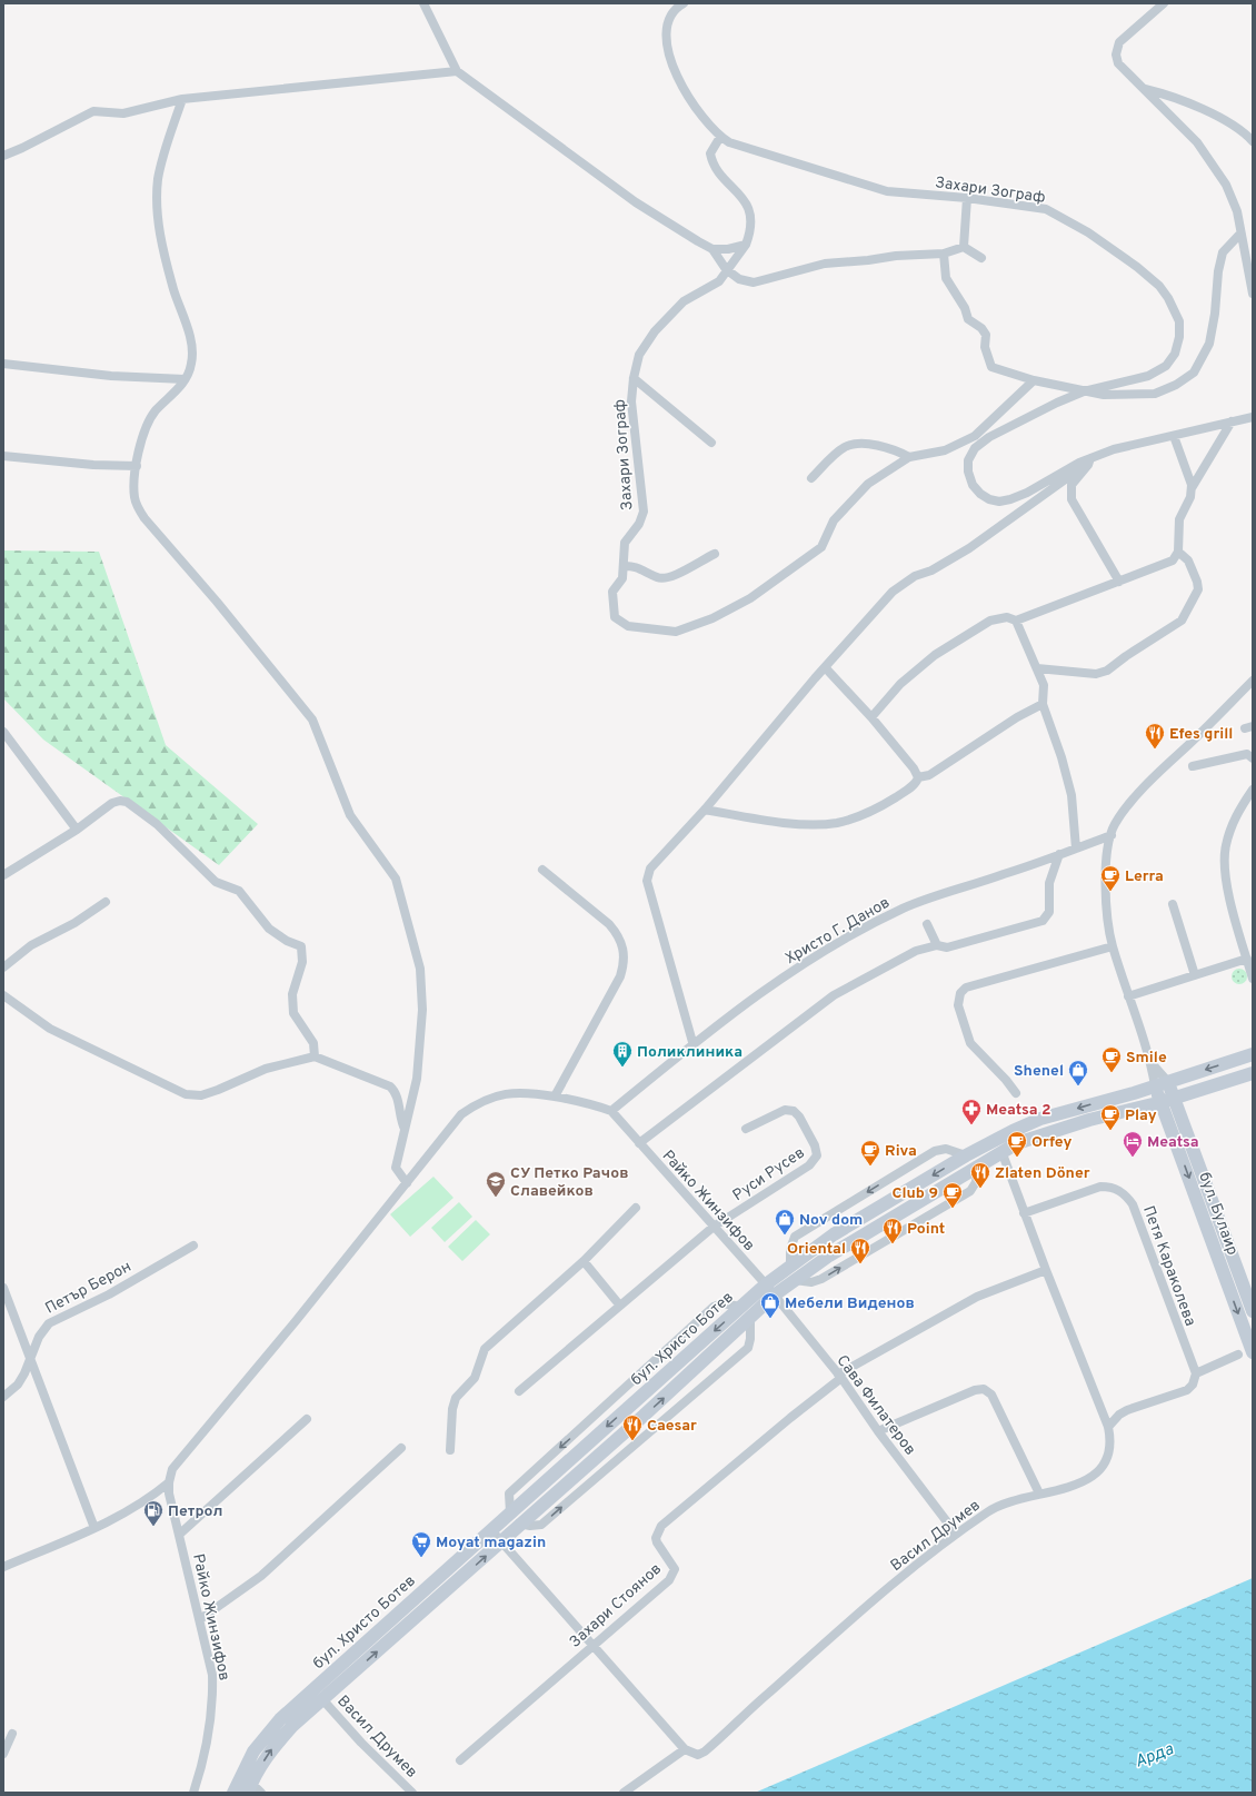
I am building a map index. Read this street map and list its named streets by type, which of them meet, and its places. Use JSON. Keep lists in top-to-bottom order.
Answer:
{
  "streets": {
    "main road": ["бул. Булаир", "бул. Христо Ботев"],
    "street": [
      "Захари Зограф",
      "Христо Г. Данов",
      "Руси Русев",
      "Райко Жинзифов",
      "Петя Караколева",
      "Петър Берон",
      "Сава Филатеров",
      "Васил Друмев",
      "Захари Стоянов"
    ]
  },
  "crossings": [
    ["Христо Г. Данов", "Райко Жинзифов"],
    ["Руси Русев", "Райко Жинзифов"],
    ["Райко Жинзифов", "бул. Христо Ботев"],
    ["Райко Жинзифов", "Сава Филатеров"],
    ["бул. Булаир", "бул. Христо Ботев"],
    ["Петя Караколева", "Васил Друмев"],
    ["бул. Христо Ботев", "Сава Филатеров"],
    ["бул. Христо Ботев", "Васил Друмев"],
    ["Сава Филатеров", "Васил Друмев"],
    ["Сава Филатеров", "Захари Стоянов"]
  ],
  "water": ["Арда"],
  "places": {
    "restaurant": [
      "Efes grill",
      "Zlaten Döner",
      "Point",
      "Oriental",
      "Caesar"
    ],
    "cafe": [
      "Lerra",
      "Smile",
      "Play",
      "Orfey",
      "Riva",
      "Club 9"
    ],
    "building": ["Поликлиника"],
    "shop": ["Shenel", "Nov dom", "Мебели Виденов"],
    "pharmacy": ["Meatsa 2"],
    "hotel": ["Meatsa"],
    "school or university": ["СУ Петко Рачов Славейков"],
    "fuel station": ["Петрол"],
    "supermarket": ["Moyat magazin"]
  }
}
